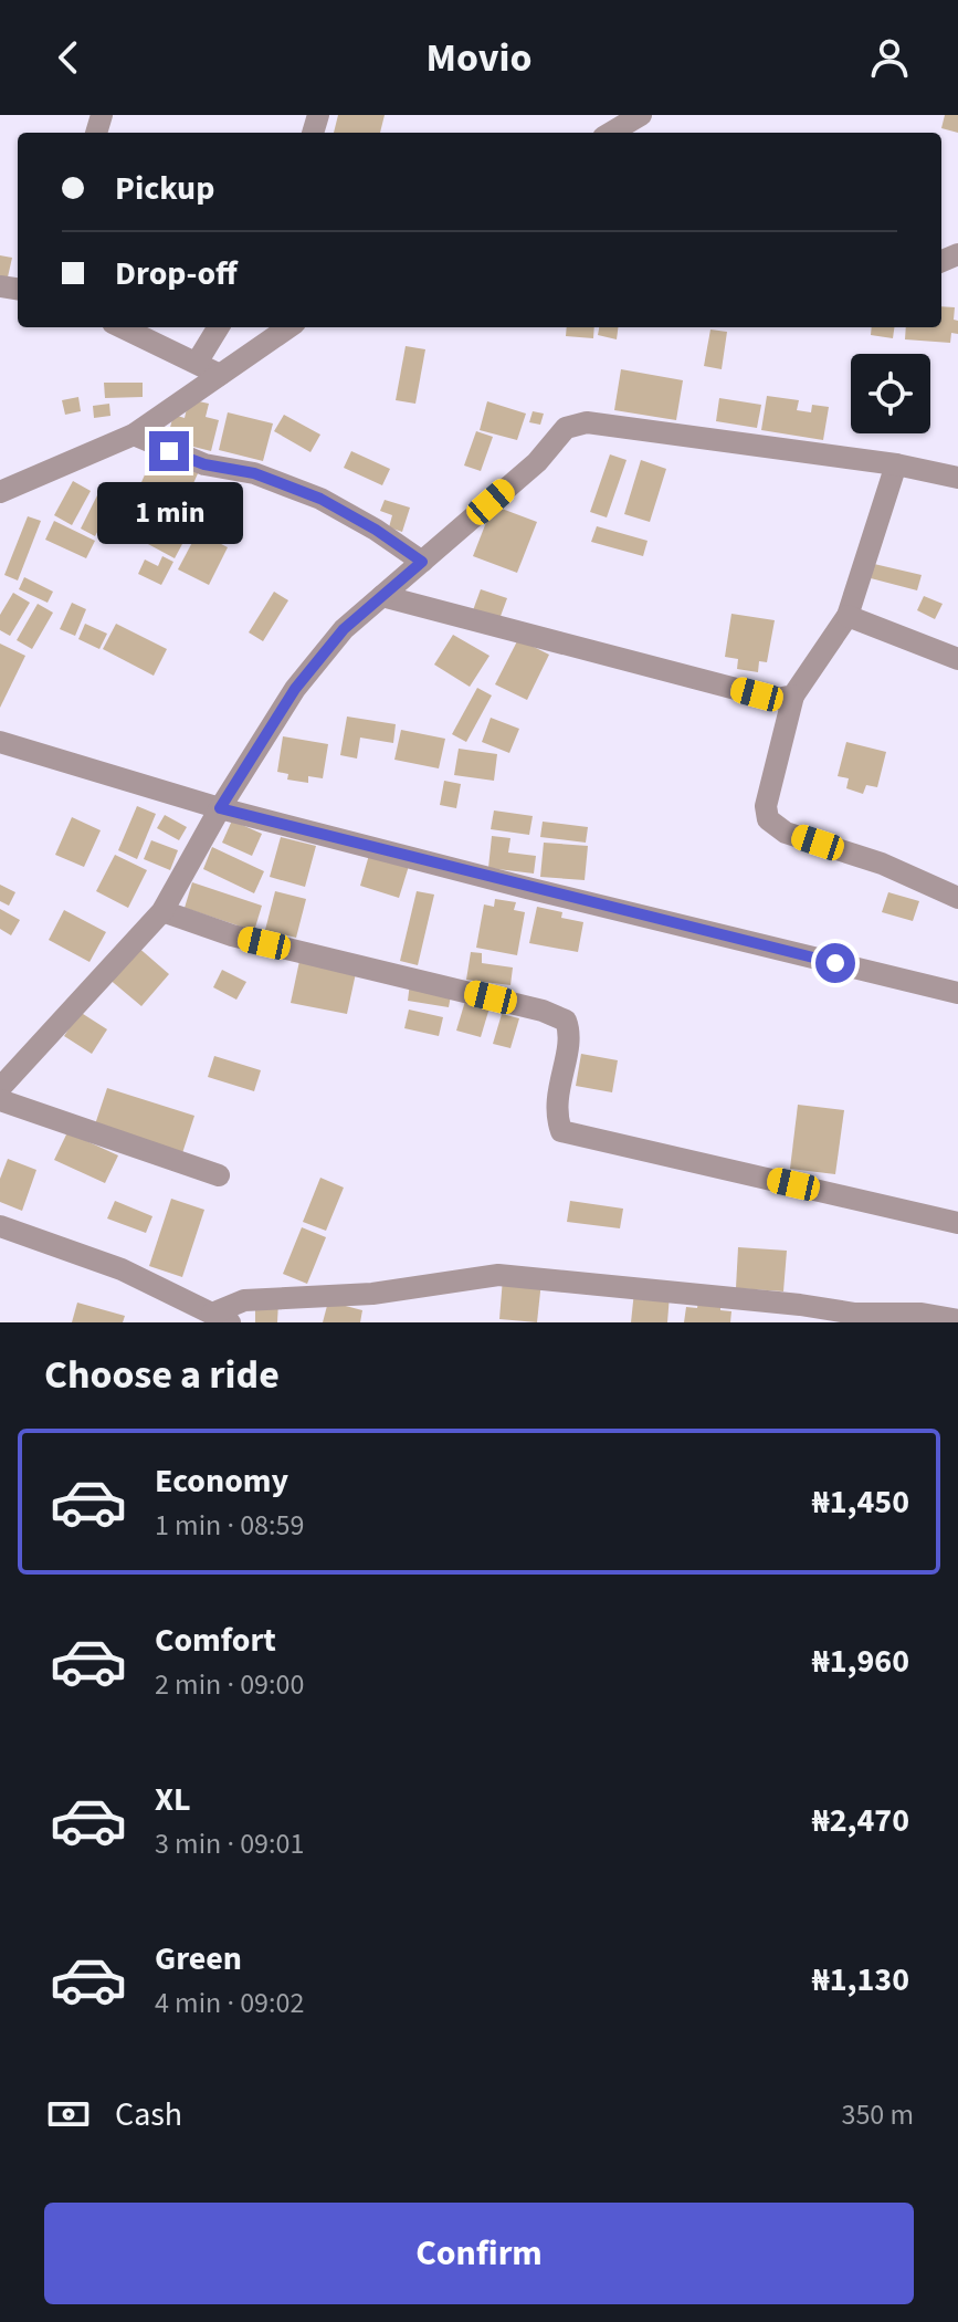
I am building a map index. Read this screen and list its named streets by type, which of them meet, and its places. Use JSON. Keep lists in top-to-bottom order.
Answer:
{
  "page": {
    "header": "Movio",
    "banner": ["Pickup", "Drop-off"],
    "bubble": "1 min",
    "heading": "Choose a ride",
    "list": [
      {
        "name": "Economy",
        "note": "1 min · 08:59",
        "value": "₦1,450"
      },
      {
        "name": "Comfort",
        "note": "2 min · 09:00",
        "value": "₦1,960"
      },
      {
        "name": "XL",
        "note": "3 min · 09:01",
        "value": "₦2,470"
      },
      {
        "name": "Green",
        "note": "4 min · 09:02",
        "value": "₦1,130"
      }
    ],
    "pay": ["Cash", "350 m"],
    "buttons": "Confirm"
  }
}
